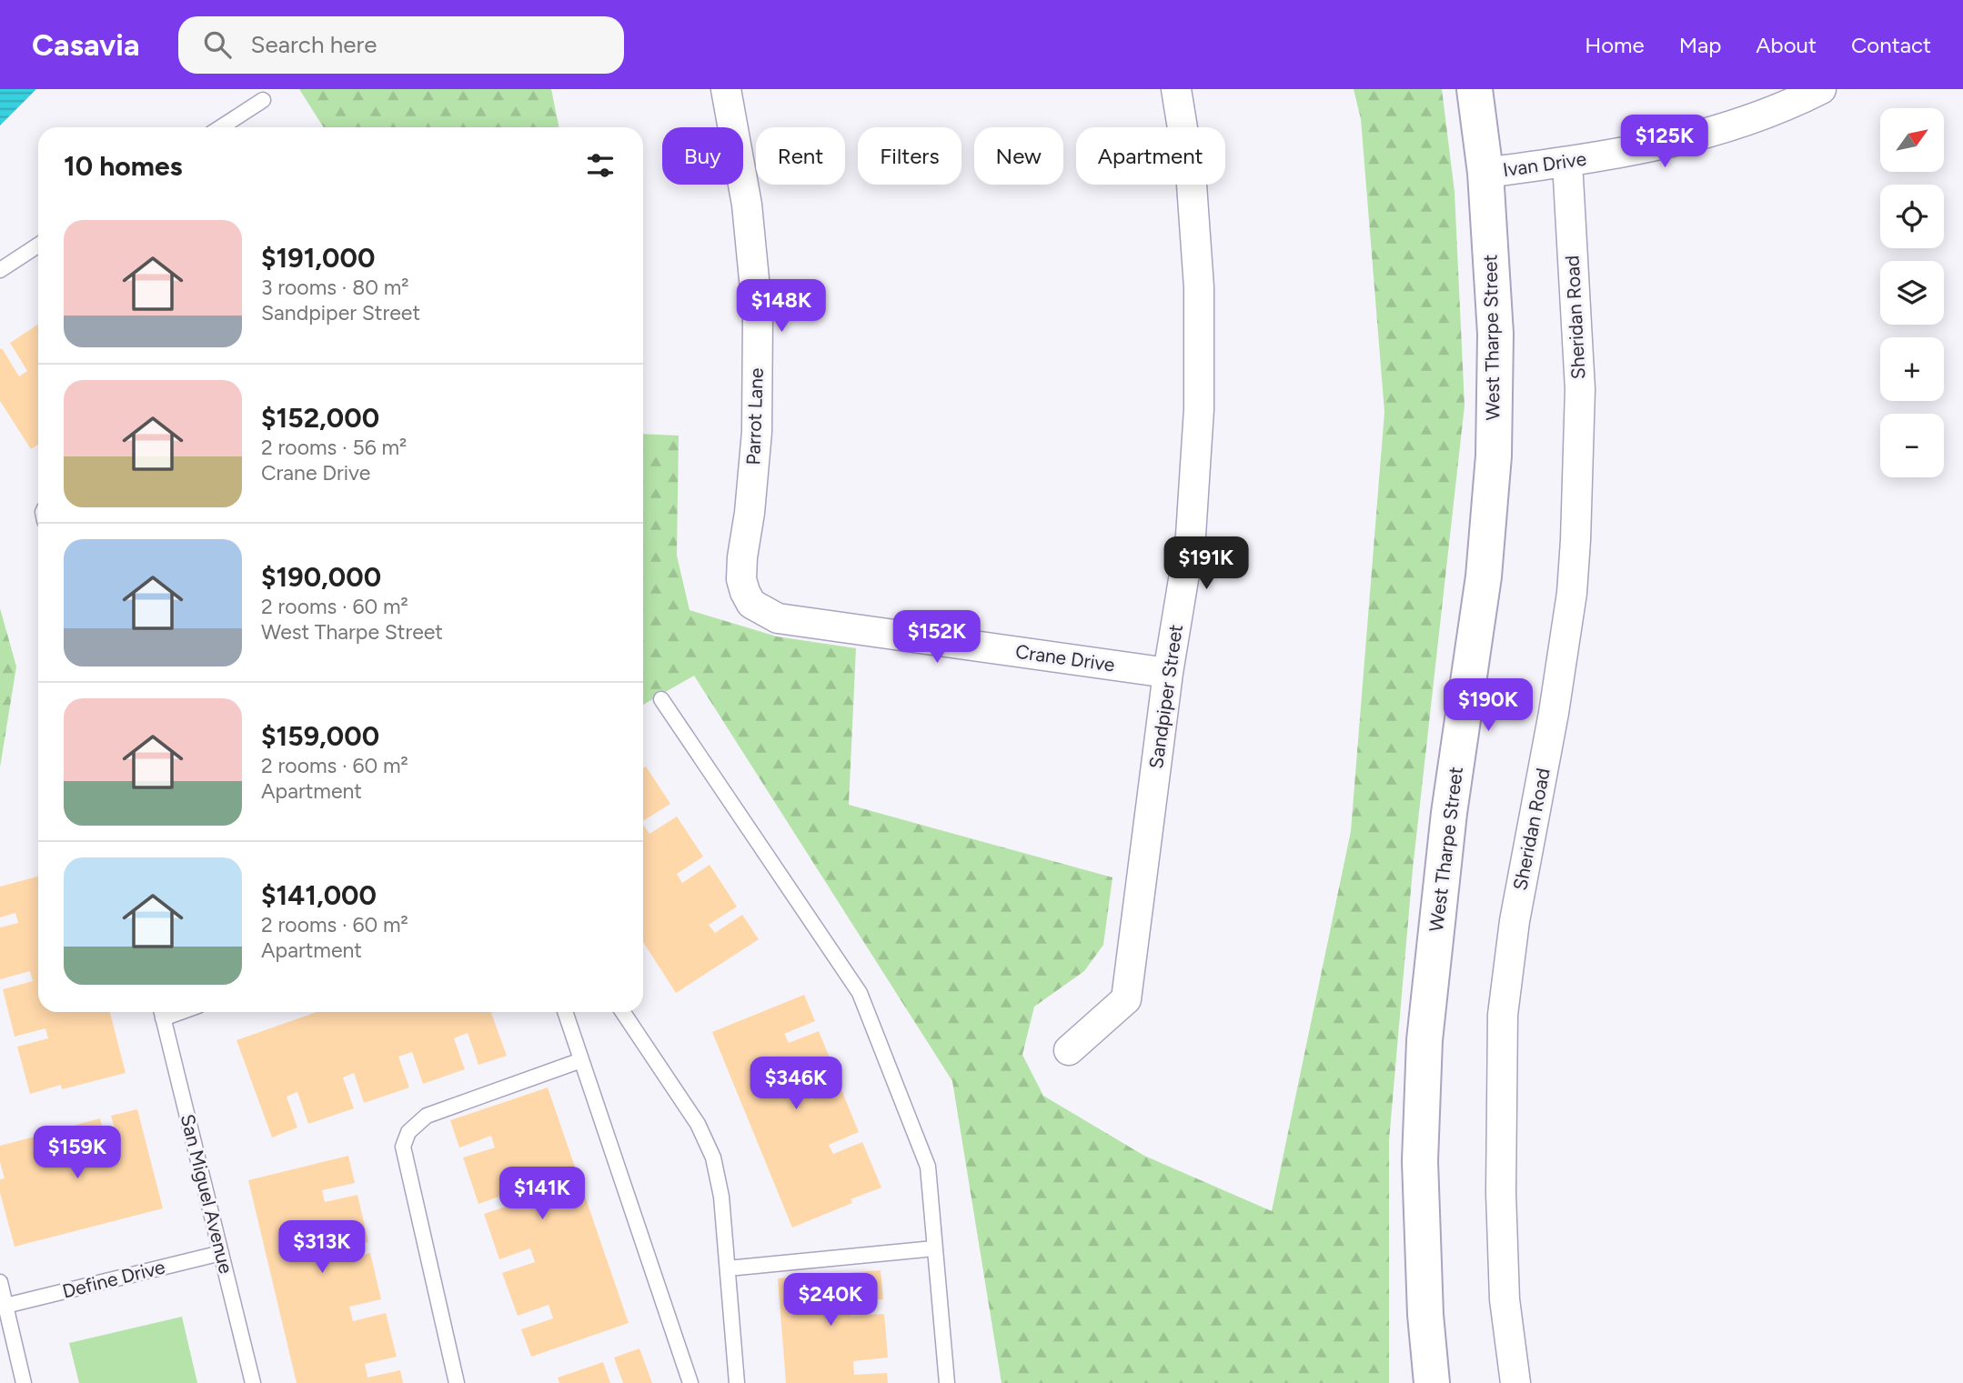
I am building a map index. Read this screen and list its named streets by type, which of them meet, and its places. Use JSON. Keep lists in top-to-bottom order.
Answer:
{
  "streets": {
    "main road": ["West Tharpe Street"],
    "street": [
      "Ivan Drive",
      "Sheridan Road",
      "Parrot Lane",
      "Crane Drive",
      "Sandpiper Street"
    ],
    "lane": ["San Miguel Avenue", "Define Drive"]
  },
  "crossings": [
    ["Ivan Drive", "Sheridan Road"],
    ["Ivan Drive", "West Tharpe Street"],
    ["Parrot Lane", "Crane Drive"],
    ["Crane Drive", "Sandpiper Street"],
    ["San Miguel Avenue", "Define Drive"]
  ],
  "north": "top right",
  "page": {
    "header": "Casavia",
    "search": "Search here",
    "nav": [
      "Home",
      "Map",
      "About",
      "Contact"
    ],
    "map_buttons": ["+", "−"],
    "price": [
      "$125K",
      "$148K",
      "$191K",
      "$152K",
      "$190K",
      "$346K",
      "$159K",
      "$141K",
      "$313K",
      "$240K"
    ],
    "chip": [
      "Buy",
      "Rent",
      "Filters",
      "New",
      "Apartment"
    ],
    "heading": "10 homes",
    "list": [
      {
        "name": "$191,000",
        "note": "3 rooms · 80 m² · Sandpiper Street"
      },
      {
        "name": "$152,000",
        "note": "2 rooms · 56 m² · Crane Drive"
      },
      {
        "name": "$190,000",
        "note": "2 rooms · 60 m² · West Tharpe Street"
      },
      {
        "name": "$159,000",
        "note": "2 rooms · 60 m² · Apartment"
      },
      {
        "name": "$141,000",
        "note": "2 rooms · 60 m² · Apartment"
      }
    ]
  }
}
